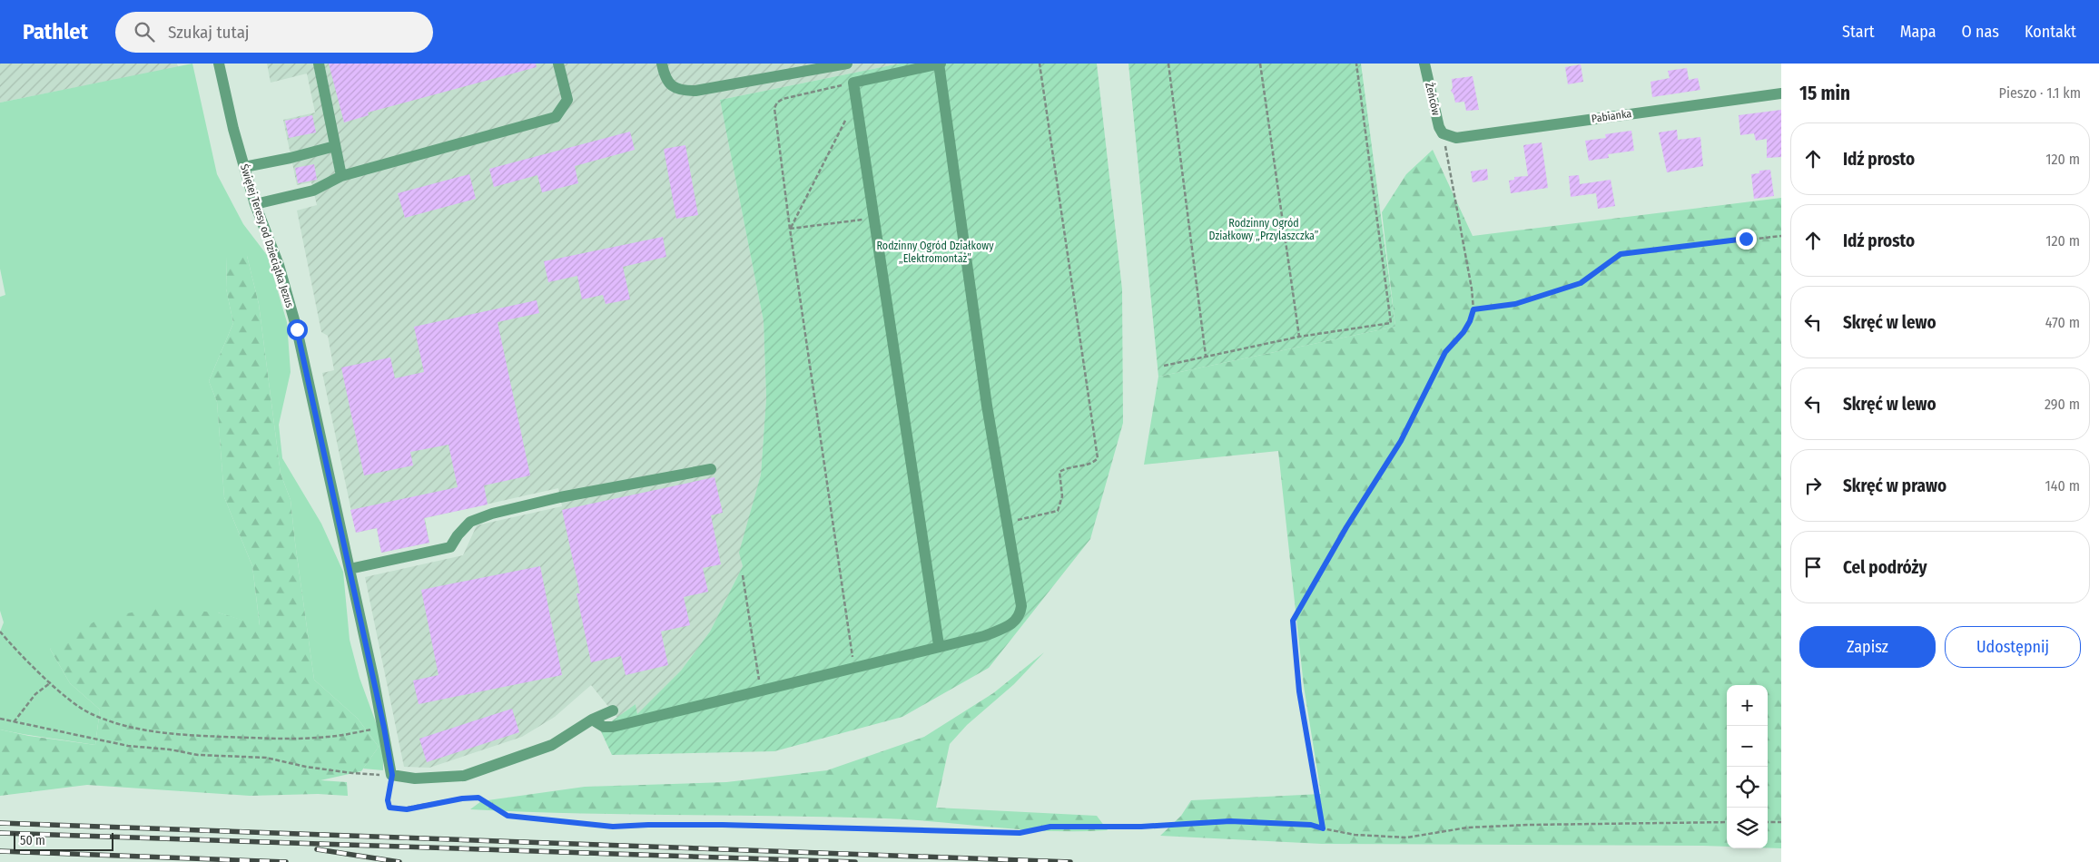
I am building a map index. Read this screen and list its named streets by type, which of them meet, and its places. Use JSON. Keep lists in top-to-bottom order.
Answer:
{
  "streets": {
    "street": ["Żeńców", "Pabianka", "Świętej Teresy od Dzieciątka Jezus"]
  },
  "crossings": [
    ["Żeńców", "Pabianka"]
  ],
  "parks": ["Rodzinny Ogród Działkowy „Przylaszczka”", "Rodzinny Ogród Działkowy „Elektromontaż”"],
  "scale_bar": "50 m",
  "page": {
    "header": "Pathlet",
    "search": "Szukaj tutaj",
    "nav": [
      "Start",
      "Mapa",
      "O nas",
      "Kontakt"
    ],
    "heading": ["15 min", "Pieszo · 1.1 km"],
    "list": [
      ["Idź prosto", "120 m"],
      ["Idź prosto", "120 m"],
      ["Skręć w lewo", "470 m"],
      ["Skręć w lewo", "290 m"],
      ["Skręć w prawo", "140 m"],
      "Cel podróży"
    ],
    "buttons": ["Zapisz", "Udostępnij"],
    "map_buttons": ["+", "−"],
    "scale": "50 m"
  }
}
